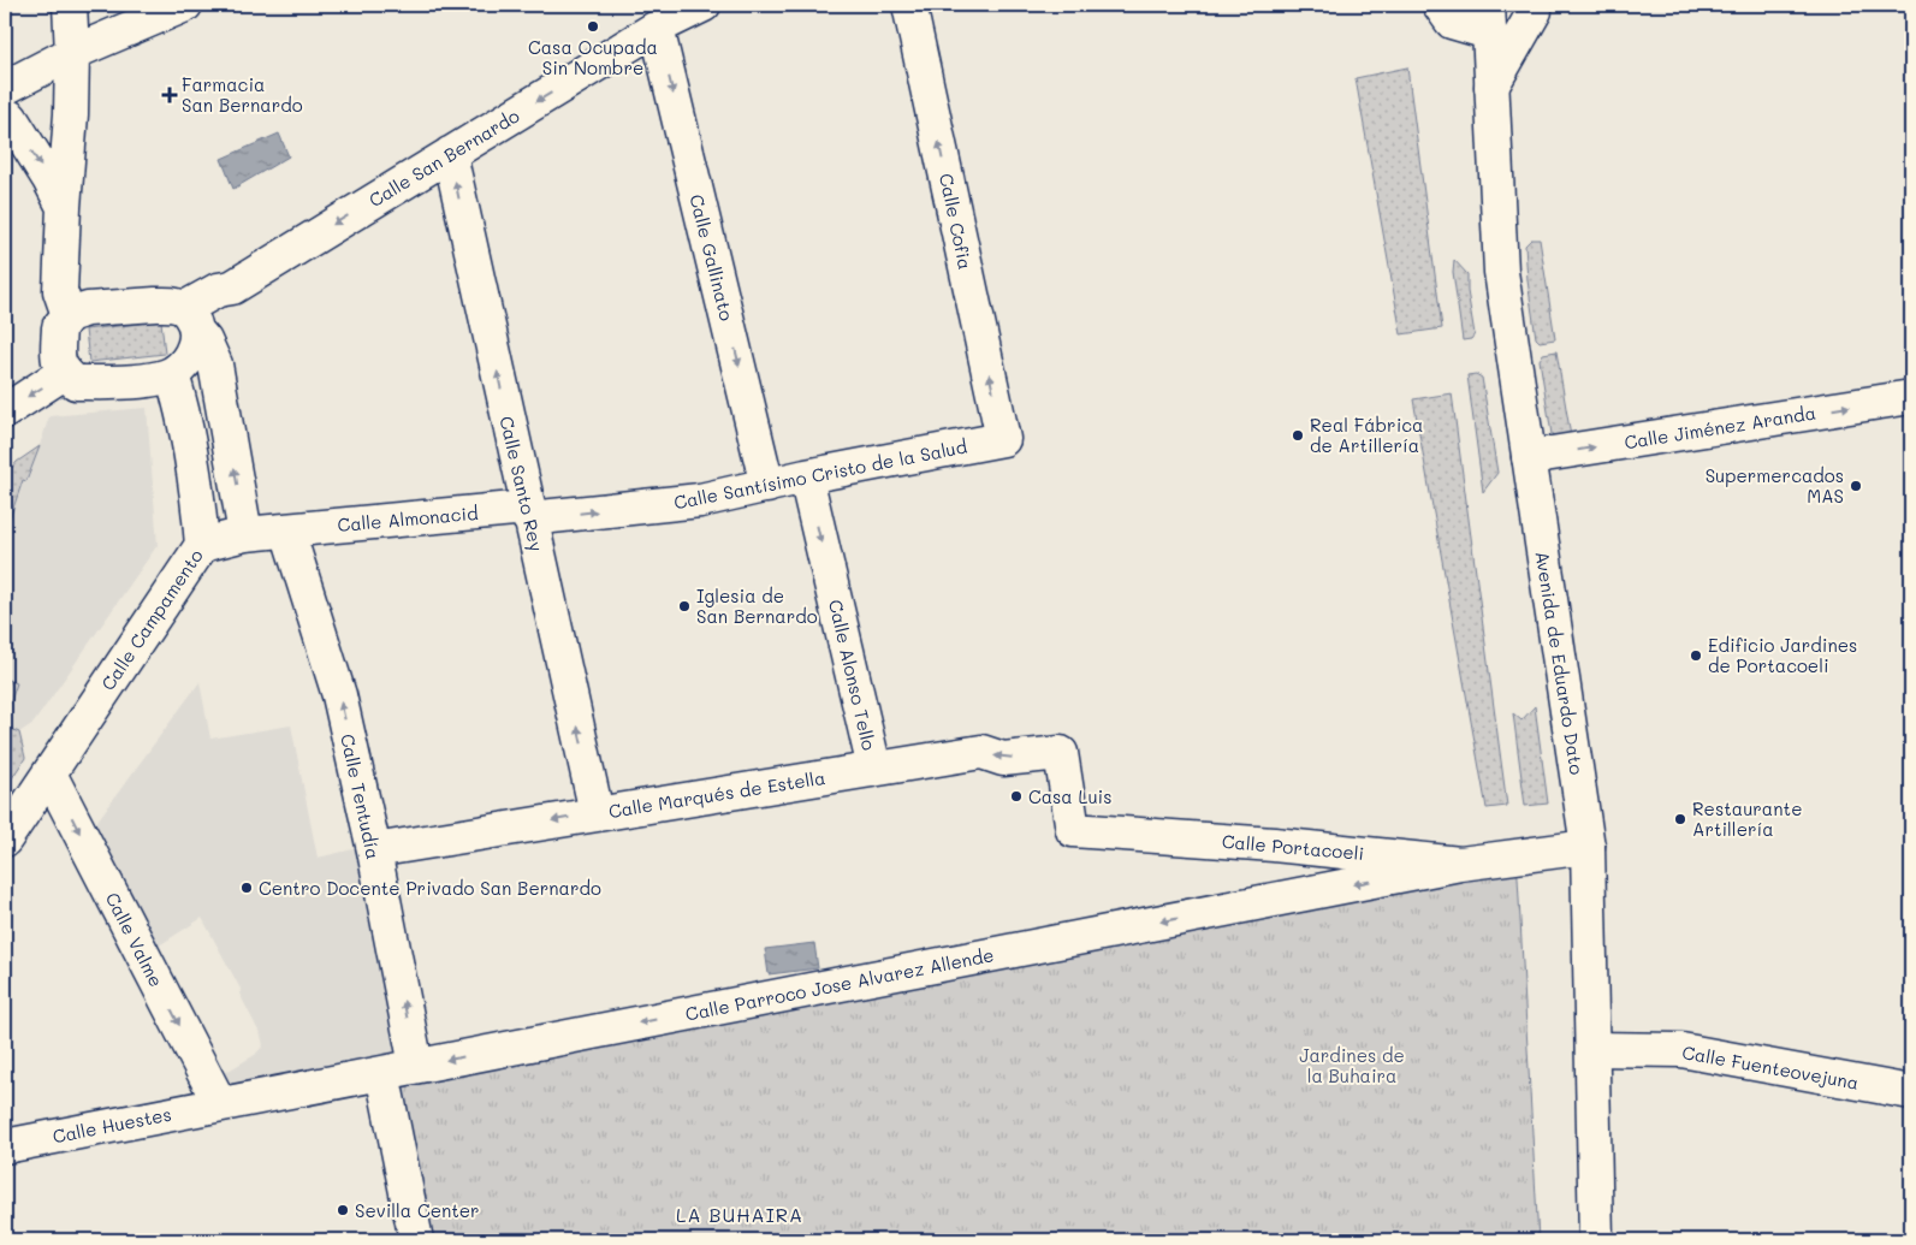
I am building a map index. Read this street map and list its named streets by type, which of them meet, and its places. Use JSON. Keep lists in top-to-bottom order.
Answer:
{
  "streets": {
    "street": [
      "Calle San Bernardo",
      "Calle Cofia",
      "Calle Gallinato",
      "Calle Jiménez Aranda",
      "Calle Santísimo Cristo de la Salud",
      "Calle Santo Rey",
      "Calle Almonacid",
      "Calle Campamento",
      "Avenida de Eduardo Dato",
      "Calle Alonso Tello",
      "Calle Marqués de Estella",
      "Calle Tentudía",
      "Calle Portacoeli",
      "Calle Valme",
      "Calle Parroco Jose Alvarez Allende",
      "Calle Fuenteovejuna",
      "Calle Huestes"
    ]
  },
  "crossings": [
    ["Calle San Bernardo", "Calle Gallinato"],
    ["Calle San Bernardo", "Calle Santo Rey"],
    ["Calle Cofia", "Calle Santísimo Cristo de la Salud"],
    ["Calle Gallinato", "Calle Santísimo Cristo de la Salud"],
    ["Calle Jiménez Aranda", "Avenida de Eduardo Dato"],
    ["Calle Santísimo Cristo de la Salud", "Calle Santo Rey"],
    ["Calle Santísimo Cristo de la Salud", "Calle Almonacid"],
    ["Calle Santísimo Cristo de la Salud", "Calle Alonso Tello"],
    ["Calle Santo Rey", "Calle Almonacid"],
    ["Calle Santo Rey", "Calle Marqués de Estella"],
    ["Calle Almonacid", "Calle Campamento"],
    ["Calle Almonacid", "Calle Tentudía"],
    ["Calle Campamento", "Calle Valme"],
    ["Avenida de Eduardo Dato", "Calle Portacoeli"],
    ["Avenida de Eduardo Dato", "Calle Fuenteovejuna"],
    ["Calle Alonso Tello", "Calle Marqués de Estella"],
    ["Calle Marqués de Estella", "Calle Tentudía"],
    ["Calle Marqués de Estella", "Calle Portacoeli"],
    ["Calle Tentudía", "Calle Parroco Jose Alvarez Allende"],
    ["Calle Portacoeli", "Calle Parroco Jose Alvarez Allende"],
    ["Calle Valme", "Calle Parroco Jose Alvarez Allende"],
    ["Calle Valme", "Calle Huestes"],
    ["Calle Parroco Jose Alvarez Allende", "Calle Huestes"]
  ],
  "one_way": [
    "Calle Cofia",
    "Calle Gallinato",
    "Calle Jiménez Aranda",
    "Calle Santísimo Cristo de la Salud",
    "Calle Alonso Tello",
    "Calle Marqués de Estella",
    "Calle Tentudía",
    "Calle Valme",
    "Calle Parroco Jose Alvarez Allende"
  ],
  "districts": ["LA BUHAIRA"],
  "parks": ["Jardines de la Buhaira"],
  "places": {
    "other": [
      "Casa Ocupada Sin Nombre",
      "Real Fábrica de Artillería",
      "Supermercados MAS",
      "Iglesia de San Bernardo",
      "Edificio Jardines de Portacoeli",
      "Casa Luis",
      "Restaurante Artillería",
      "Centro Docente Privado San Bernardo",
      "Sevilla Center"
    ],
    "health": ["Farmacia San Bernardo"]
  }
}
